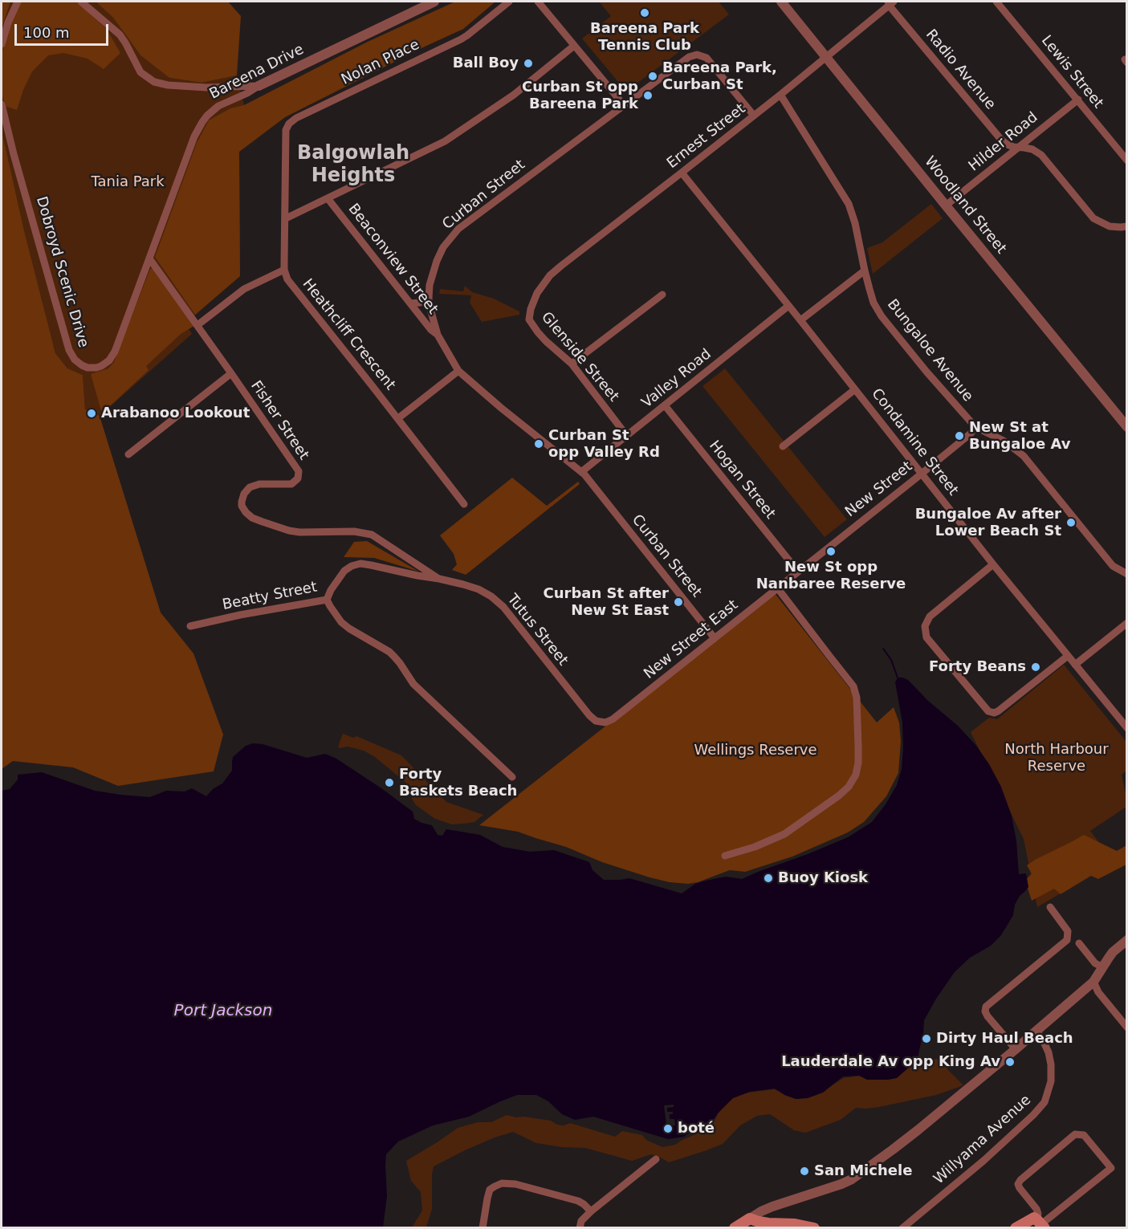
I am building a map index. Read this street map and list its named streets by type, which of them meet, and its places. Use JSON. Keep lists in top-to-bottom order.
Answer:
{
  "streets": {
    "street": [
      "Nolan Place",
      "Radio Avenue",
      "Bareena Drive",
      "Lewis Street",
      "Ernest Street",
      "Hilder Road",
      "Curban Street",
      "Woodland Street",
      "Beaconview Street",
      "Dobroyd Scenic Drive",
      "Heathcliff Crescent",
      "Bungaloe Avenue",
      "Glenside Street",
      "Valley Road",
      "Fisher Street",
      "Condamine Street",
      "Hogan Street",
      "New Street",
      "Beatty Street",
      "Tutus Street",
      "New Street East",
      "Willyama Avenue"
    ]
  },
  "crossings": [
    ["Radio Avenue", "Ernest Street"],
    ["Radio Avenue", "Hilder Road"],
    ["Bareena Drive", "Dobroyd Scenic Drive"],
    ["Bareena Drive", "Fisher Street"],
    ["Lewis Street", "Hilder Road"],
    ["Ernest Street", "Curban Street"],
    ["Ernest Street", "Woodland Street"],
    ["Ernest Street", "Bungaloe Avenue"],
    ["Ernest Street", "Glenside Street"],
    ["Ernest Street", "Condamine Street"],
    ["Hilder Road", "Woodland Street"],
    ["Curban Street", "Beaconview Street"],
    ["Curban Street", "Valley Road"],
    ["Curban Street", "New Street East"],
    ["Dobroyd Scenic Drive", "Fisher Street"],
    ["Bungaloe Avenue", "New Street"],
    ["Glenside Street", "Valley Road"],
    ["Valley Road", "Condamine Street"],
    ["Valley Road", "Hogan Street"],
    ["Fisher Street", "Tutus Street"],
    ["Condamine Street", "New Street"],
    ["Hogan Street", "New Street"],
    ["Hogan Street", "New Street East"],
    ["New Street", "New Street East"],
    ["Beatty Street", "Tutus Street"],
    ["Tutus Street", "New Street East"]
  ],
  "districts": ["Balgowlah Heights"],
  "water": ["Port Jackson"],
  "parks": ["Tania Park", "North Harbour Reserve", "Wellings Reserve"],
  "places": [
    "Bareena Park Tennis Club",
    "Ball Boy",
    "Bareena Park, Curban St",
    "Curban St opp Bareena Park",
    "Arabanoo Lookout",
    "New St at Bungaloe Av",
    "Curban St opp Valley Rd",
    "Bungaloe Av after Lower Beach St",
    "New St opp Nanbaree Reserve",
    "Curban St after New St East",
    "Forty Beans",
    "Forty Baskets Beach",
    "Buoy Kiosk",
    "Dirty Haul Beach",
    "Lauderdale Av opp King Av",
    "boté",
    "San Michele"
  ],
  "scale_bar": "100 m"
}
